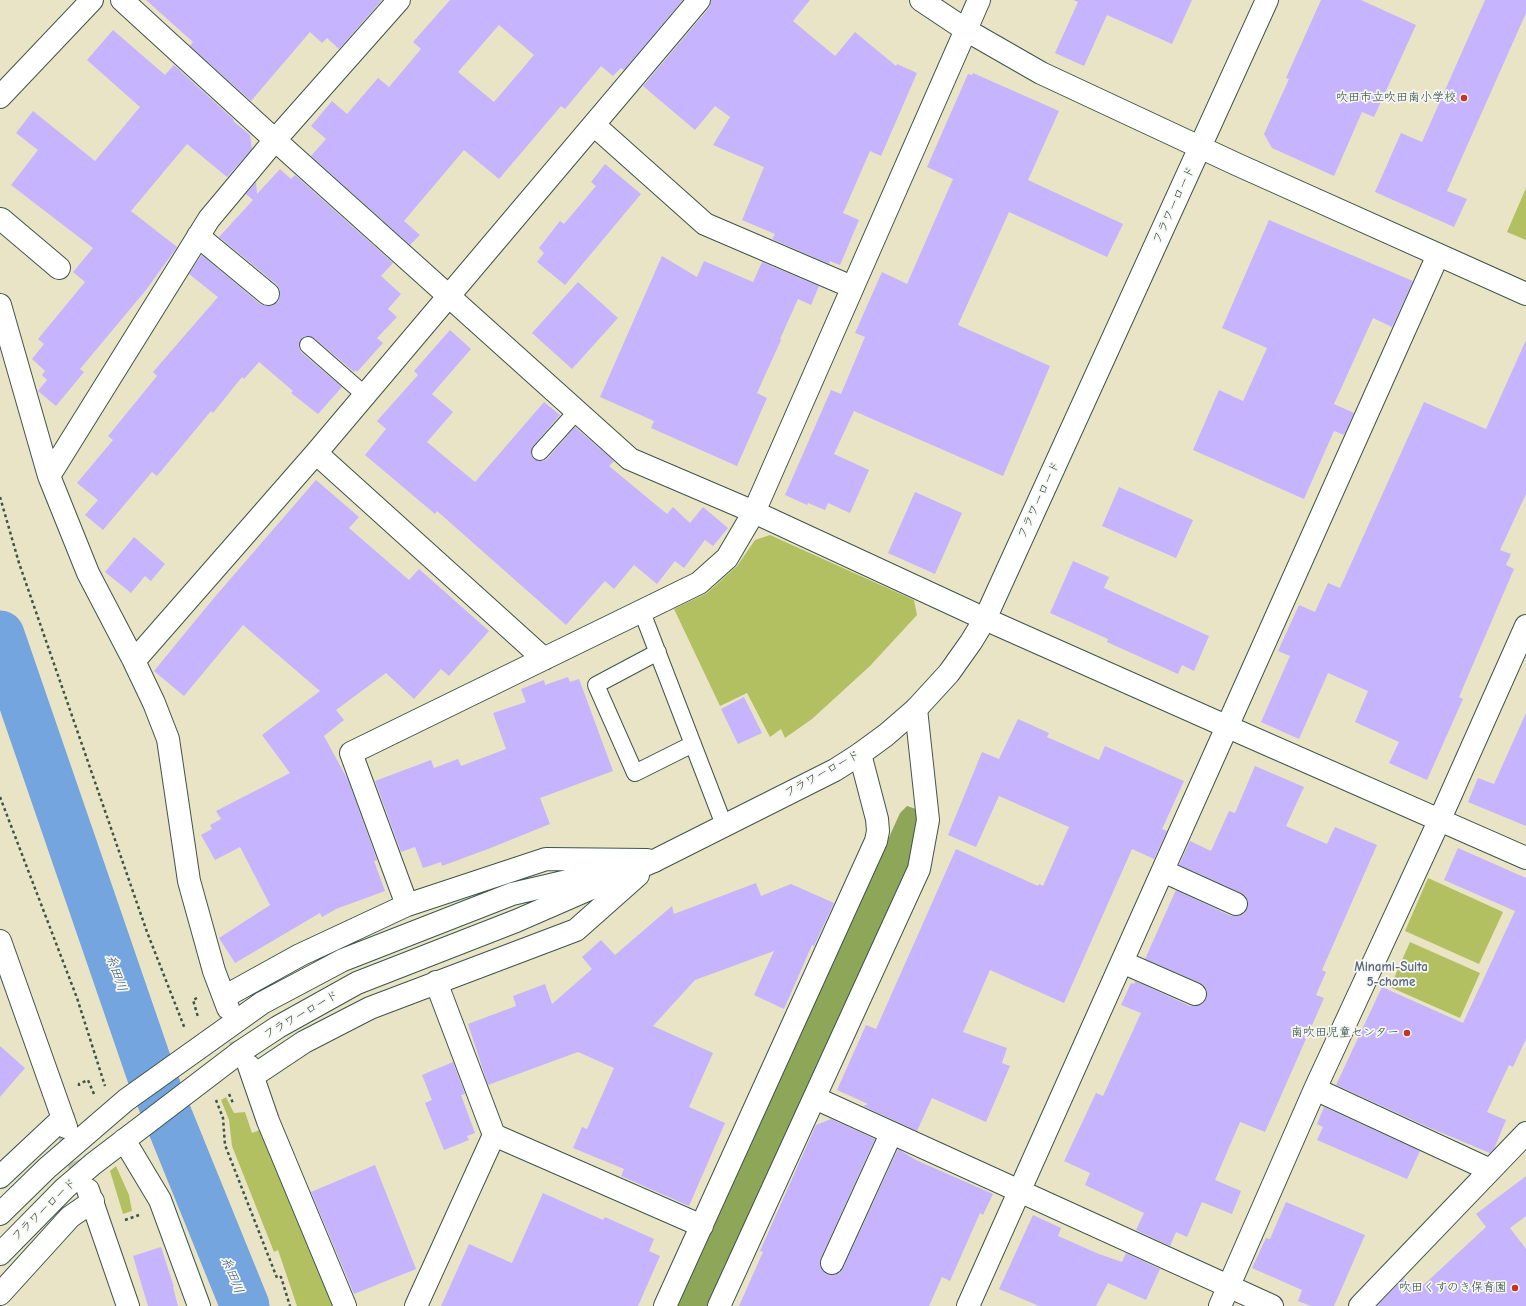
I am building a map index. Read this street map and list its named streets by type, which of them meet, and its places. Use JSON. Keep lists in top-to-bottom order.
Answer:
{
  "streets": {
    "street": ["フラワーロード"]
  },
  "districts": ["Minami-Suita 5-chome"],
  "water": ["糸田川"],
  "places": ["吹田市立吹田南小学校", "南吹田児童センター", "吹田くすのき保育園"]
}
